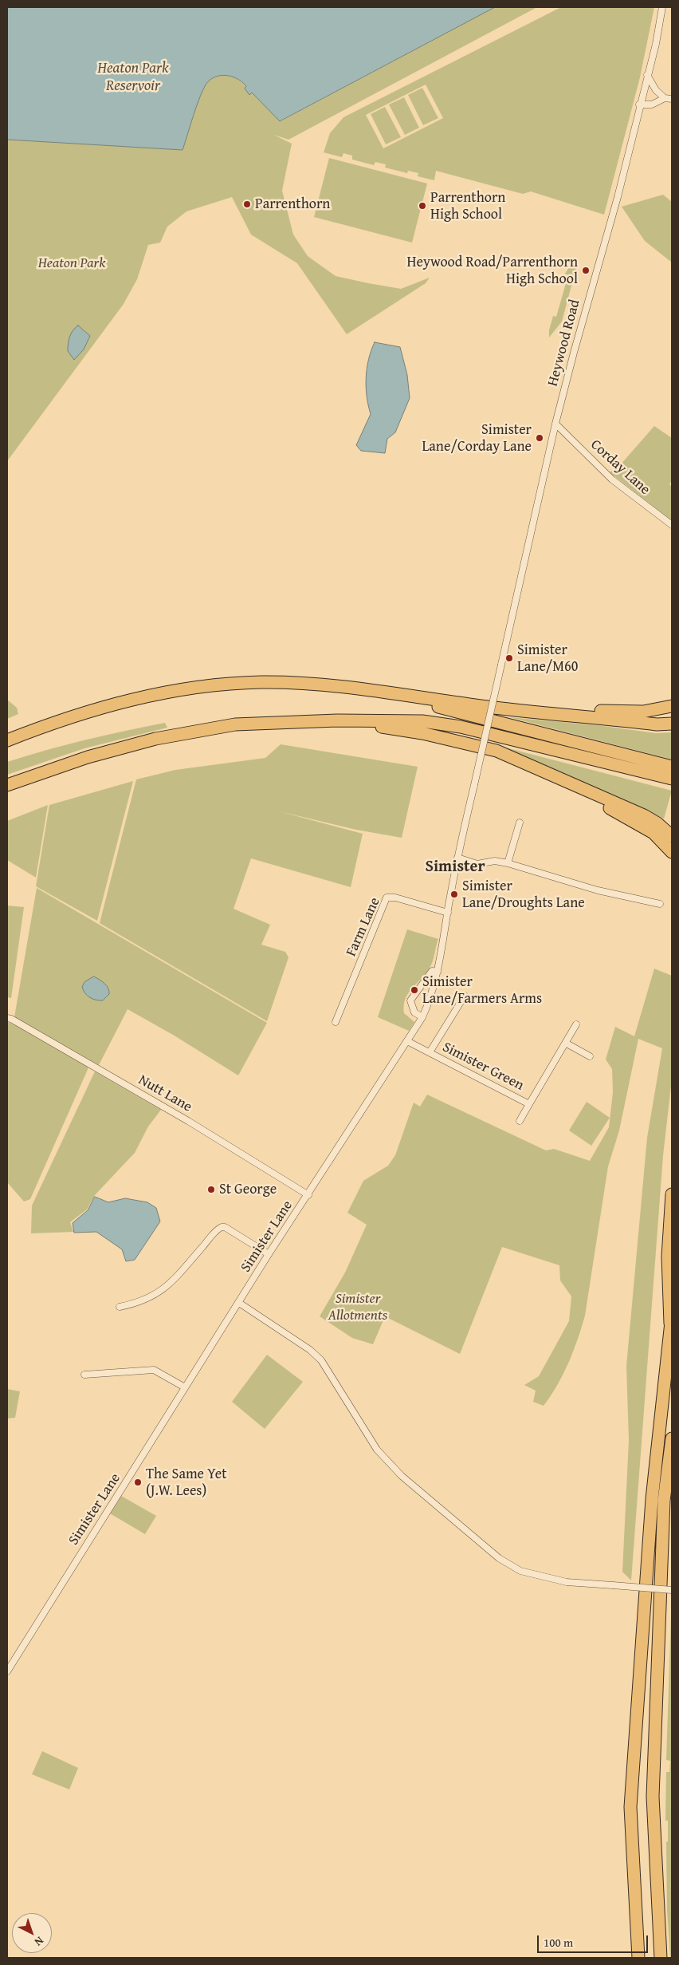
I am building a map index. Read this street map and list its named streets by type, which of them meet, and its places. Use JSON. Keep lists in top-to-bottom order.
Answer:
{
  "streets": {
    "street": [
      "Heywood Road",
      "Corday Lane",
      "Farm Lane",
      "Simister Green",
      "Nutt Lane",
      "Simister Lane"
    ]
  },
  "crossings": [
    ["Heywood Road", "Corday Lane"],
    ["Heywood Road", "Simister Lane"],
    ["Farm Lane", "Simister Lane"],
    ["Simister Green", "Simister Lane"],
    ["Nutt Lane", "Simister Lane"]
  ],
  "districts": ["Simister"],
  "water": ["Heaton Park Reservoir"],
  "parks": ["Heaton Park", "Simister Allotments"],
  "places": [
    "Parrenthorn",
    "Parrenthorn High School",
    "Heywood Road/Parrenthorn High School",
    "Simister Lane/Corday Lane",
    "Simister Lane/M60",
    "Simister Lane/Droughts Lane",
    "Simister Lane/Farmers Arms",
    "St George",
    "The Same Yet (J.W. Lees)"
  ],
  "scale_bar": "100 m",
  "north": "bottom right"
}
